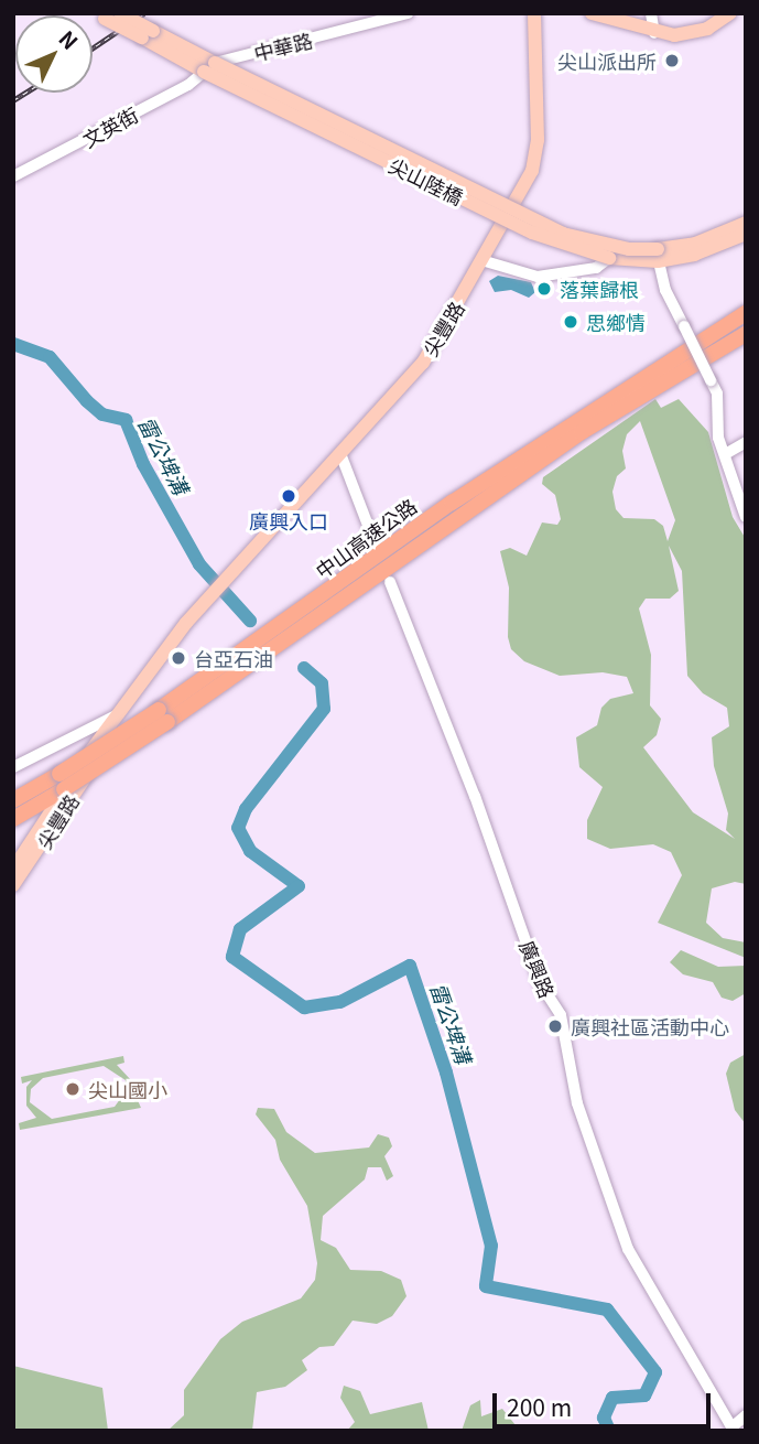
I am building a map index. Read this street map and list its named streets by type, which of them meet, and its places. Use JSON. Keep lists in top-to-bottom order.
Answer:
{
  "streets": {
    "highway": ["中山高速公路"],
    "main road": ["尖山陸橋", "尖豐路"],
    "street": ["中華路", "文英街", "廣興路"]
  },
  "crossings": [
    ["中華路", "文英街"],
    ["中華路", "尖山陸橋"],
    ["文英街", "尖山陸橋"]
  ],
  "water": ["雷公埤溝"],
  "places": [
    "尖山派出所",
    "落葉歸根",
    "思鄉情",
    "廣興入口",
    "台亞石油",
    "廣興社區活動中心",
    "尖山國小"
  ],
  "scale_bar": "200 m",
  "north": "top right"
}
